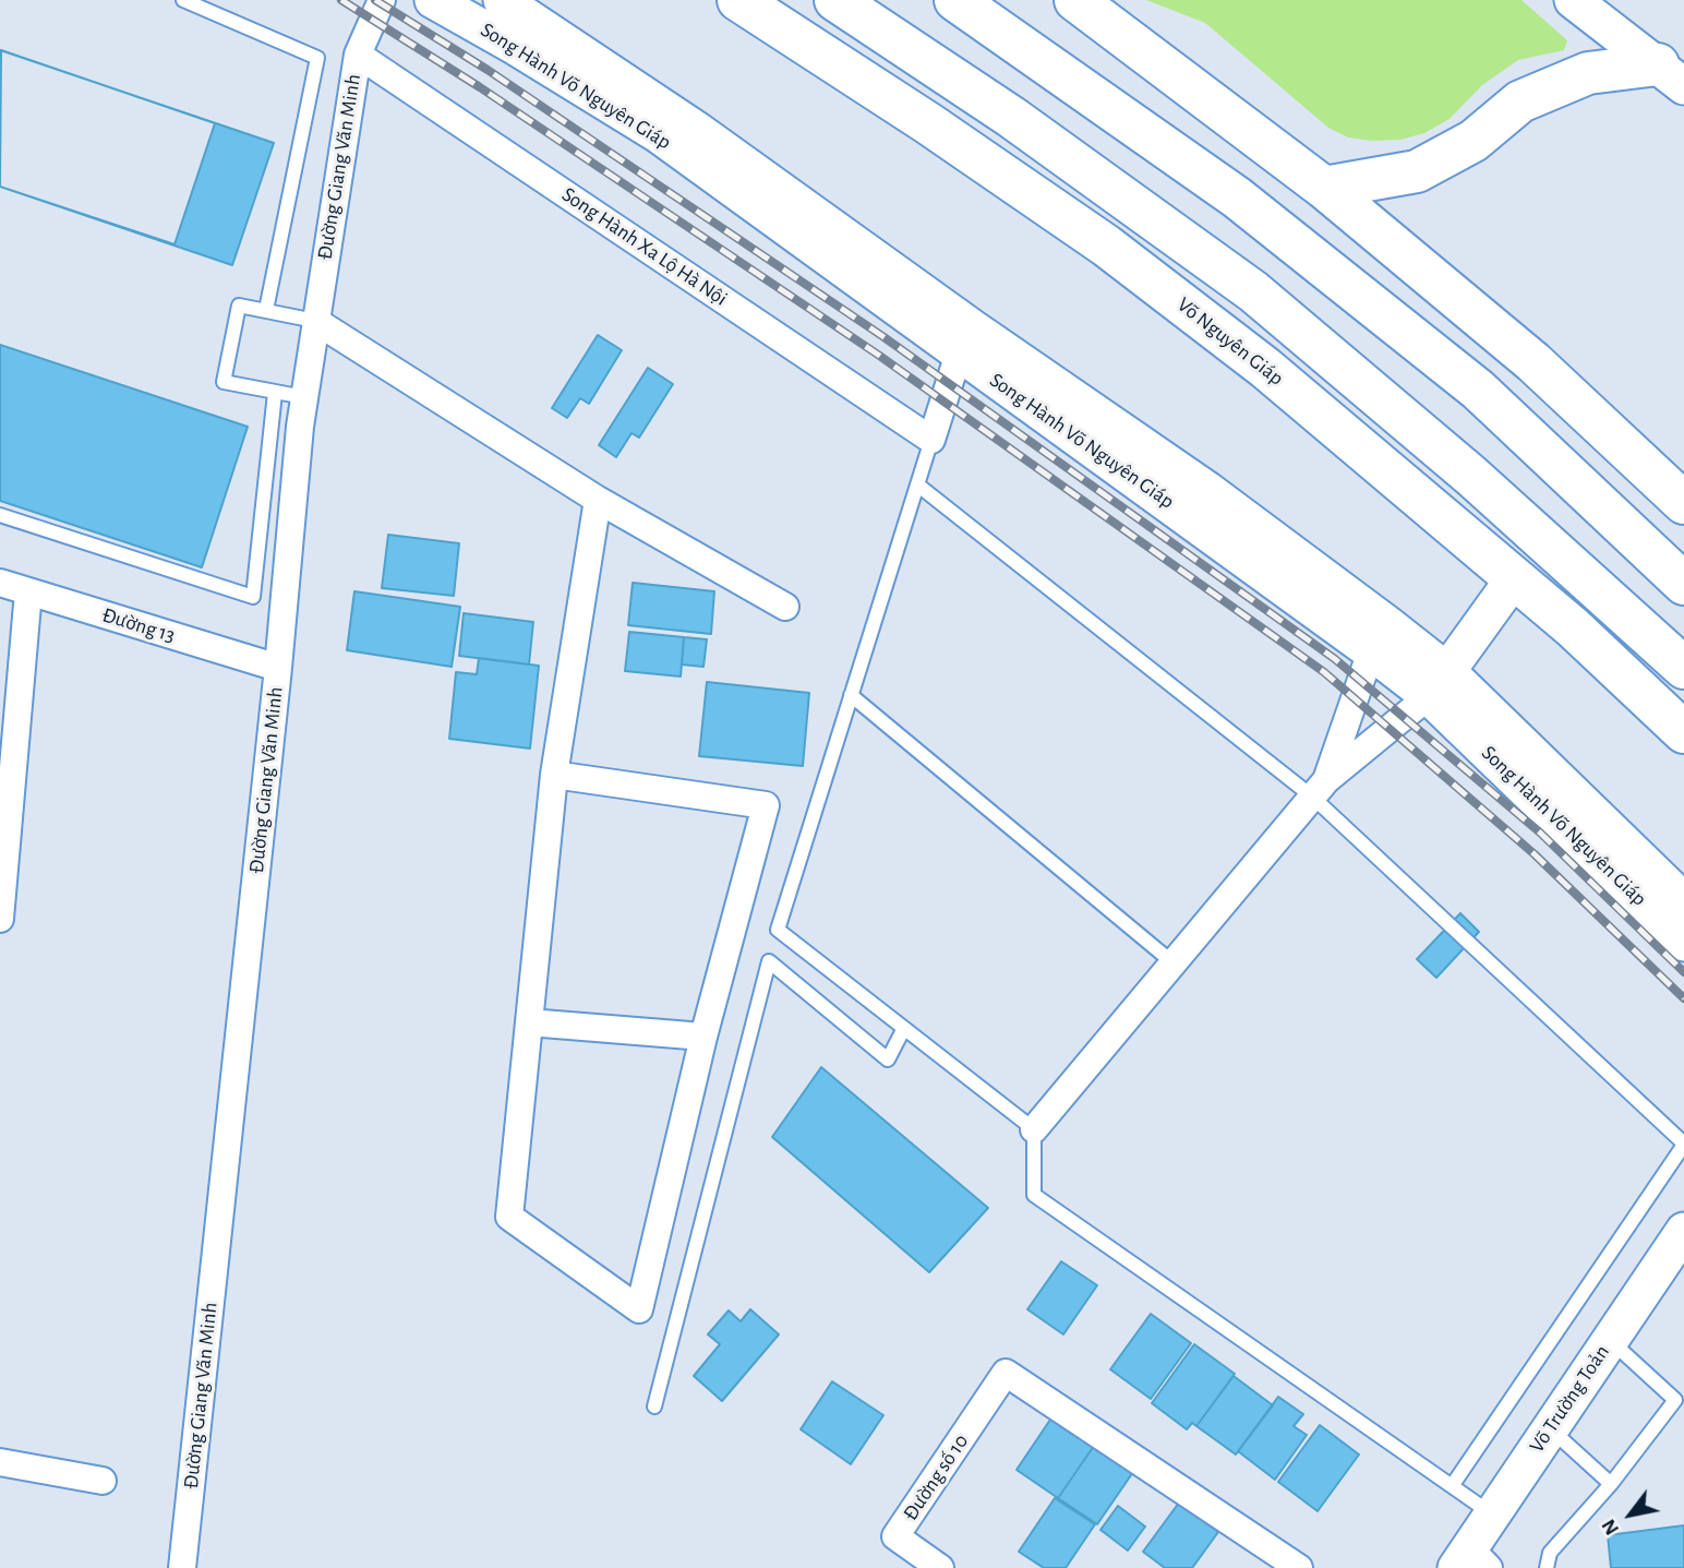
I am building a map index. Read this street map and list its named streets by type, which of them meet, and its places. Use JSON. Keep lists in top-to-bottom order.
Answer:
{
  "streets": {
    "highway": ["Võ Nguyên Giáp"],
    "main road": ["Song Hành Võ Nguyên Giáp", "Võ Trường Toản"],
    "street": [
      "Đường Giang Văn Minh",
      "Song Hành Xa Lộ Hà Nội",
      "Đường 13",
      "Đường số 10"
    ]
  },
  "crossings": [
    ["Đường Giang Văn Minh", "Song Hành Xa Lộ Hà Nội"],
    ["Đường Giang Văn Minh", "Đường 13"]
  ],
  "north": "bottom left"
}
